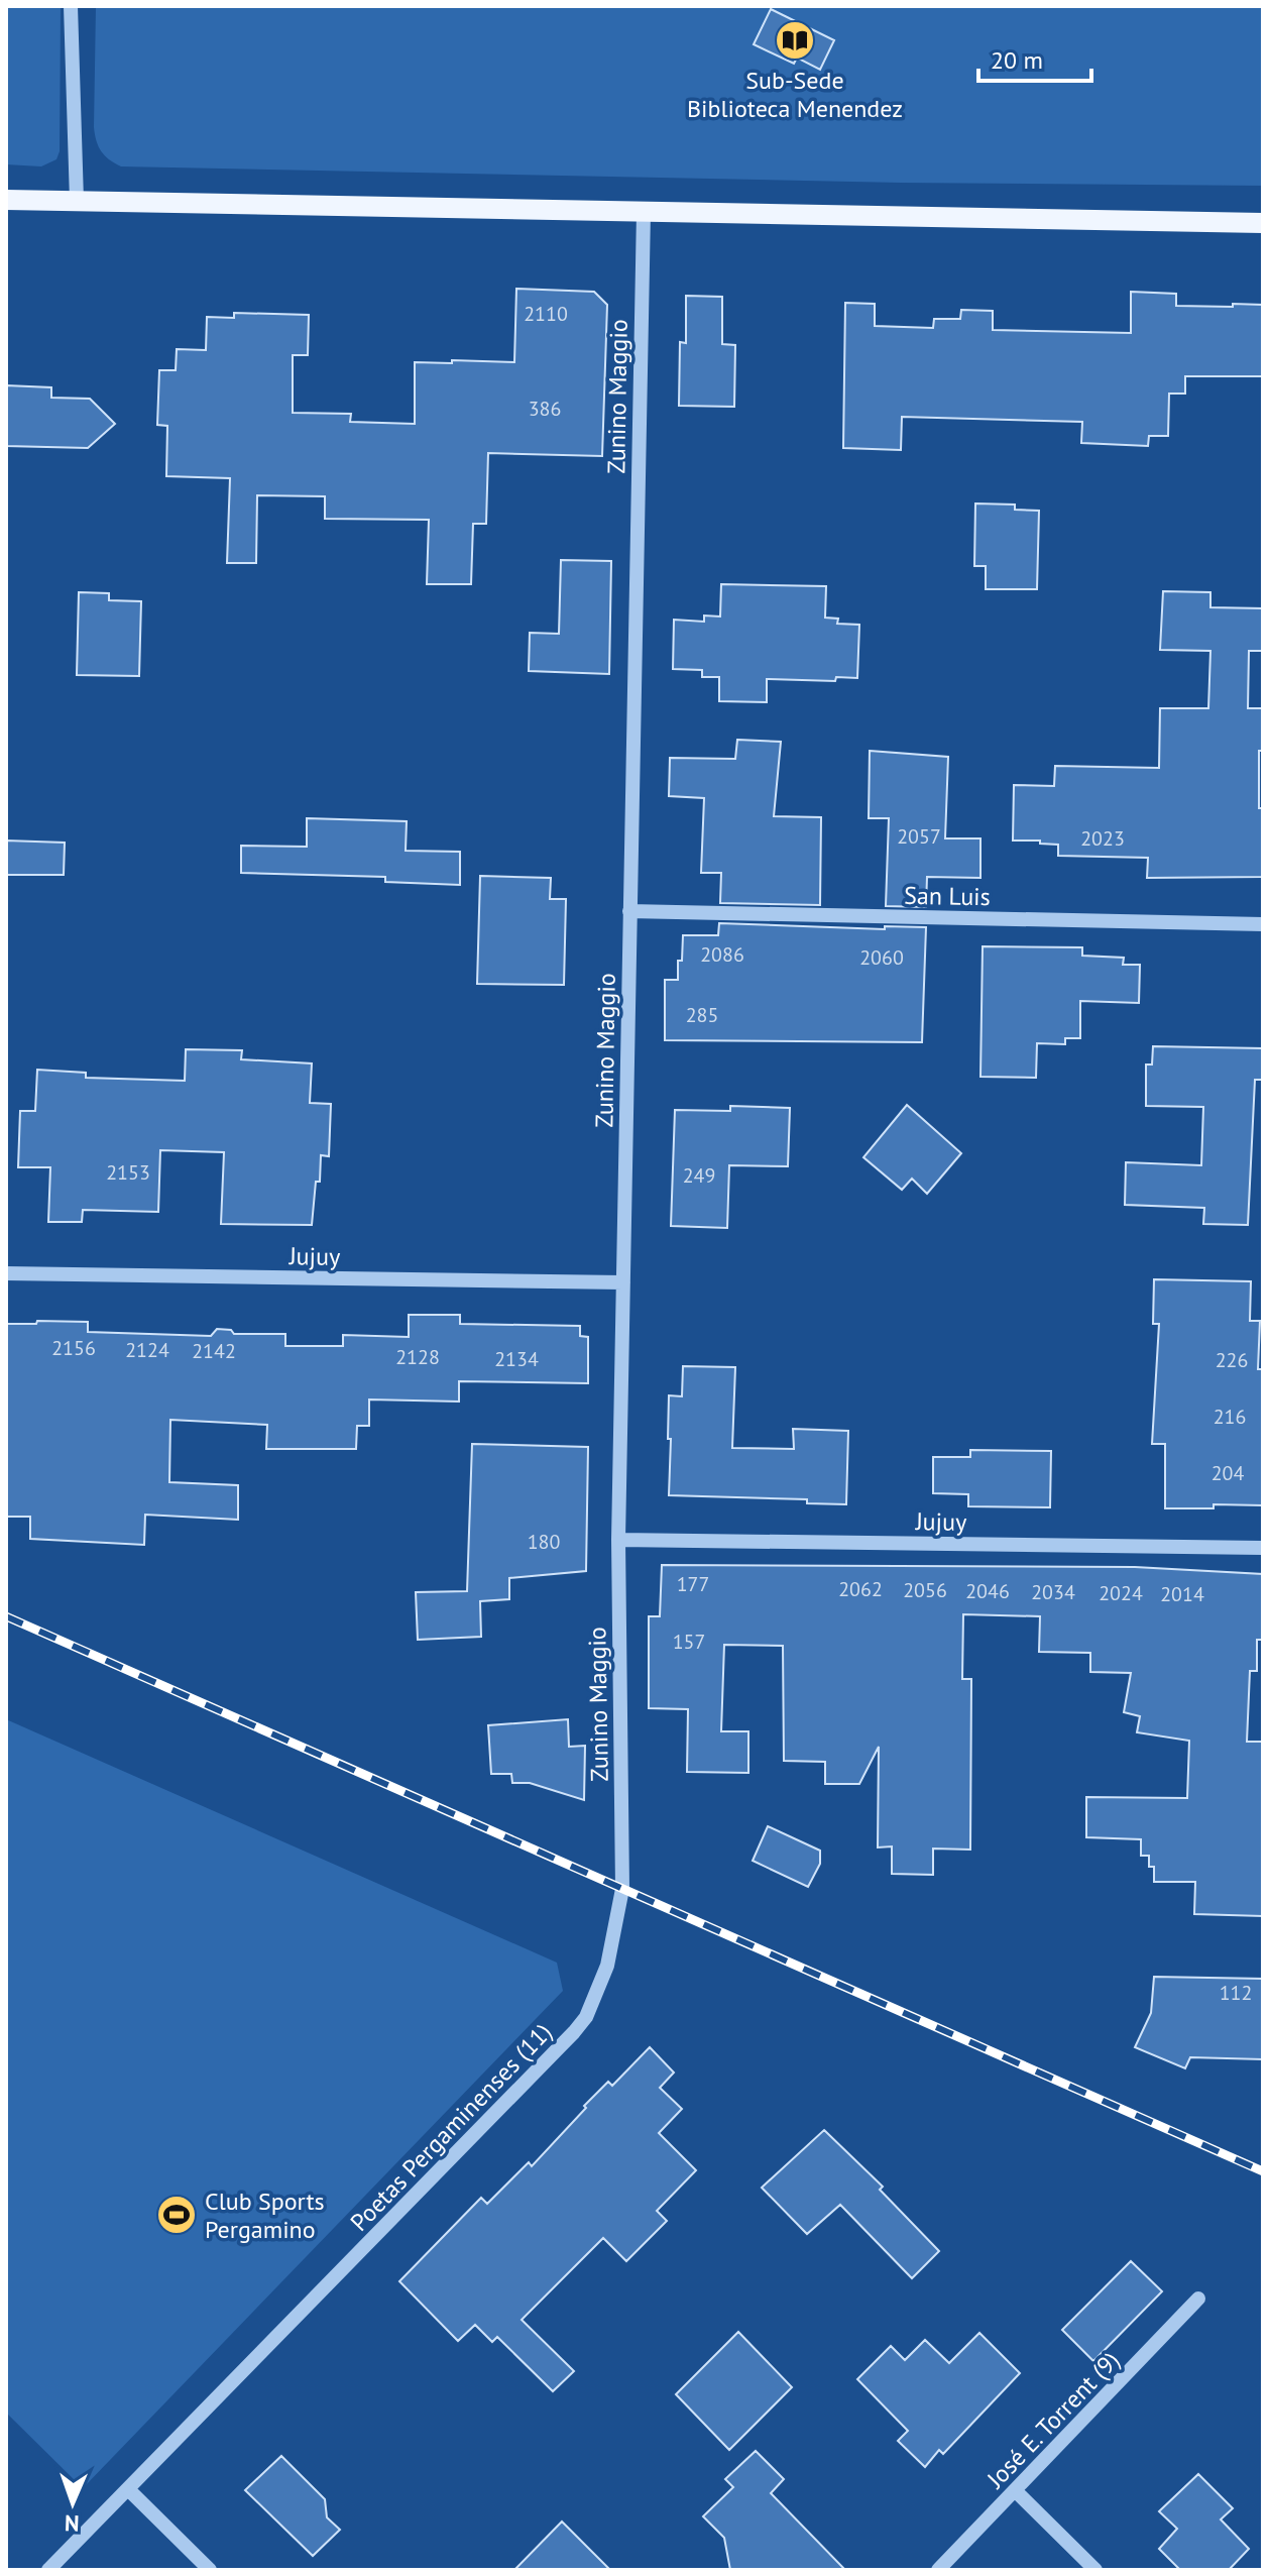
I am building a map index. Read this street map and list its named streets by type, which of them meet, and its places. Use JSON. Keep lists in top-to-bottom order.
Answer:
{
  "streets": {
    "street": [
      "Zunino Maggio",
      "San Luis",
      "Jujuy",
      "Poetas Pergaminenses (11)",
      "José E. Torrent (9)"
    ]
  },
  "crossings": [
    ["Zunino Maggio", "San Luis"],
    ["Zunino Maggio", "Jujuy"],
    ["Zunino Maggio", "Poetas Pergaminenses (11)"]
  ],
  "places": {
    "library": ["Sub-Sede Biblioteca Menendez"],
    "sports": ["Club Sports Pergamino"]
  },
  "house_numbers": [
    "2110",
    "386",
    "2057",
    "2023",
    "2086",
    "2060",
    "285",
    "2153",
    "249",
    "2156",
    "2124",
    "2142",
    "2128",
    "2134",
    "226",
    "216",
    "204",
    "180",
    "177",
    "2062",
    "2056",
    "2046",
    "2034",
    "2024",
    "2014",
    "157",
    "112"
  ],
  "scale_bar": "20 m",
  "north": "bottom"
}
